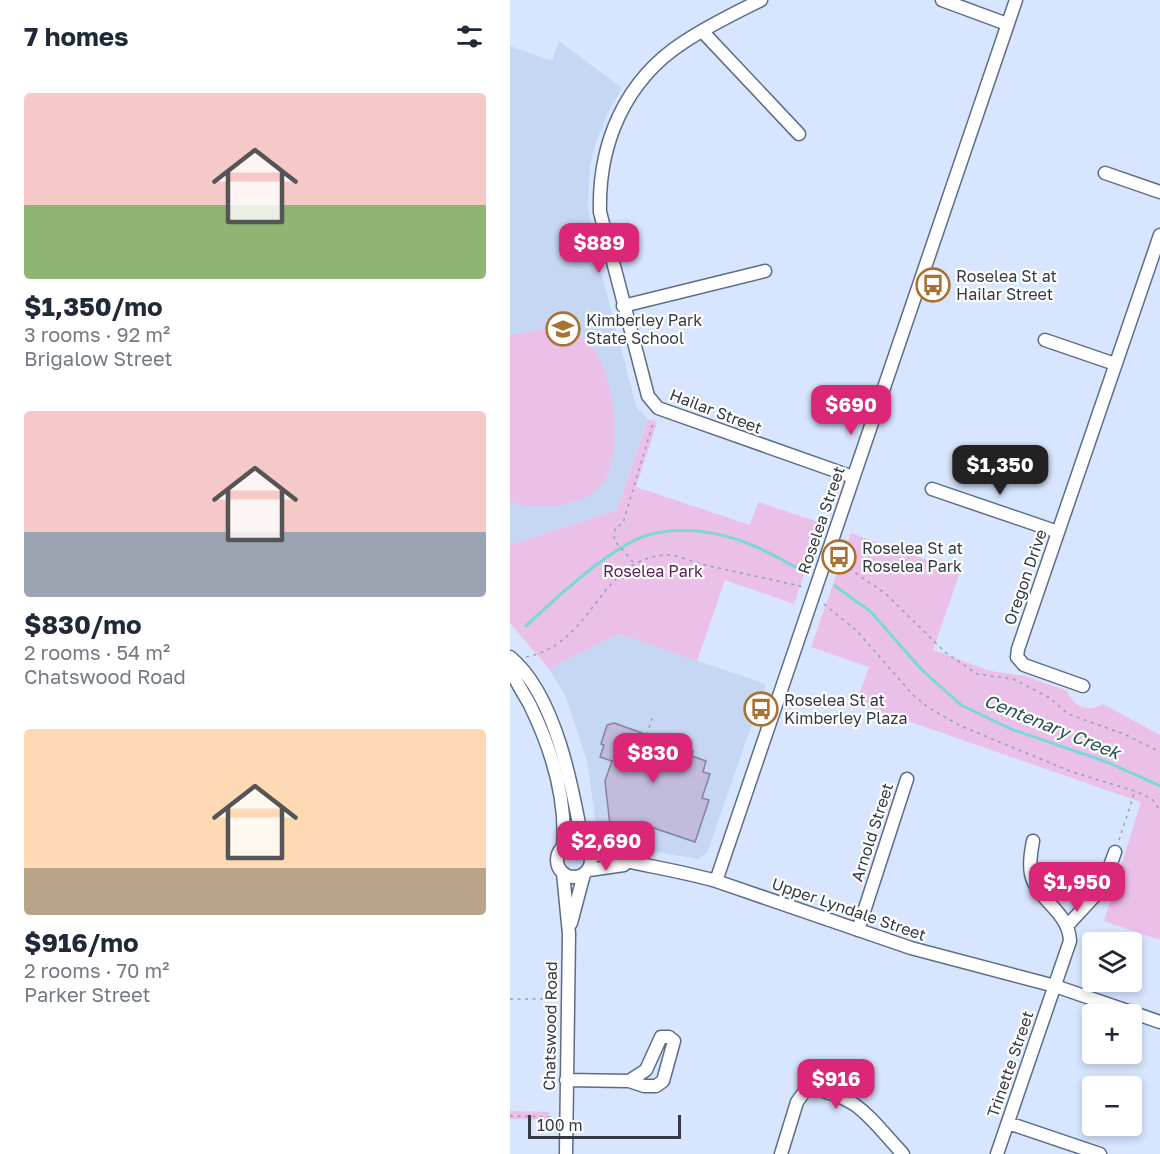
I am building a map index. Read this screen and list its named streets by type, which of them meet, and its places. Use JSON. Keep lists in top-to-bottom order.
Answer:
{
  "streets": {
    "street": [
      "Hailar Street",
      "Roselea Street",
      "Oregon Drive",
      "Arnold Street",
      "Upper Lyndale Street",
      "Chatswood Road",
      "Trinette Street"
    ]
  },
  "crossings": [
    ["Hailar Street", "Roselea Street"],
    ["Roselea Street", "Upper Lyndale Street"],
    ["Arnold Street", "Upper Lyndale Street"],
    ["Upper Lyndale Street", "Chatswood Road"],
    ["Upper Lyndale Street", "Trinette Street"]
  ],
  "water": ["Centenary Creek"],
  "parks": ["Roselea Park"],
  "places": {
    "bus stop": ["Roselea St at Hailar Street", "Roselea St at Roselea Park", "Roselea St at Kimberley Plaza"],
    "school or university": ["Kimberley Park State School"]
  },
  "scale_bar": "100 m",
  "page": {
    "heading": "7 homes",
    "list": [
      {
        "name": "$1,350/mo",
        "note": "3 rooms · 92 m² · Brigalow Street"
      },
      {
        "name": "$830/mo",
        "note": "2 rooms · 54 m² · Chatswood Road"
      },
      {
        "name": "$916/mo",
        "note": "2 rooms · 70 m² · Parker Street"
      }
    ],
    "price": [
      "$889",
      "$690",
      "$1,350",
      "$830",
      "$2,690",
      "$1,950",
      "$916"
    ],
    "map_buttons": ["+", "−"],
    "scale": "100 m"
  }
}
